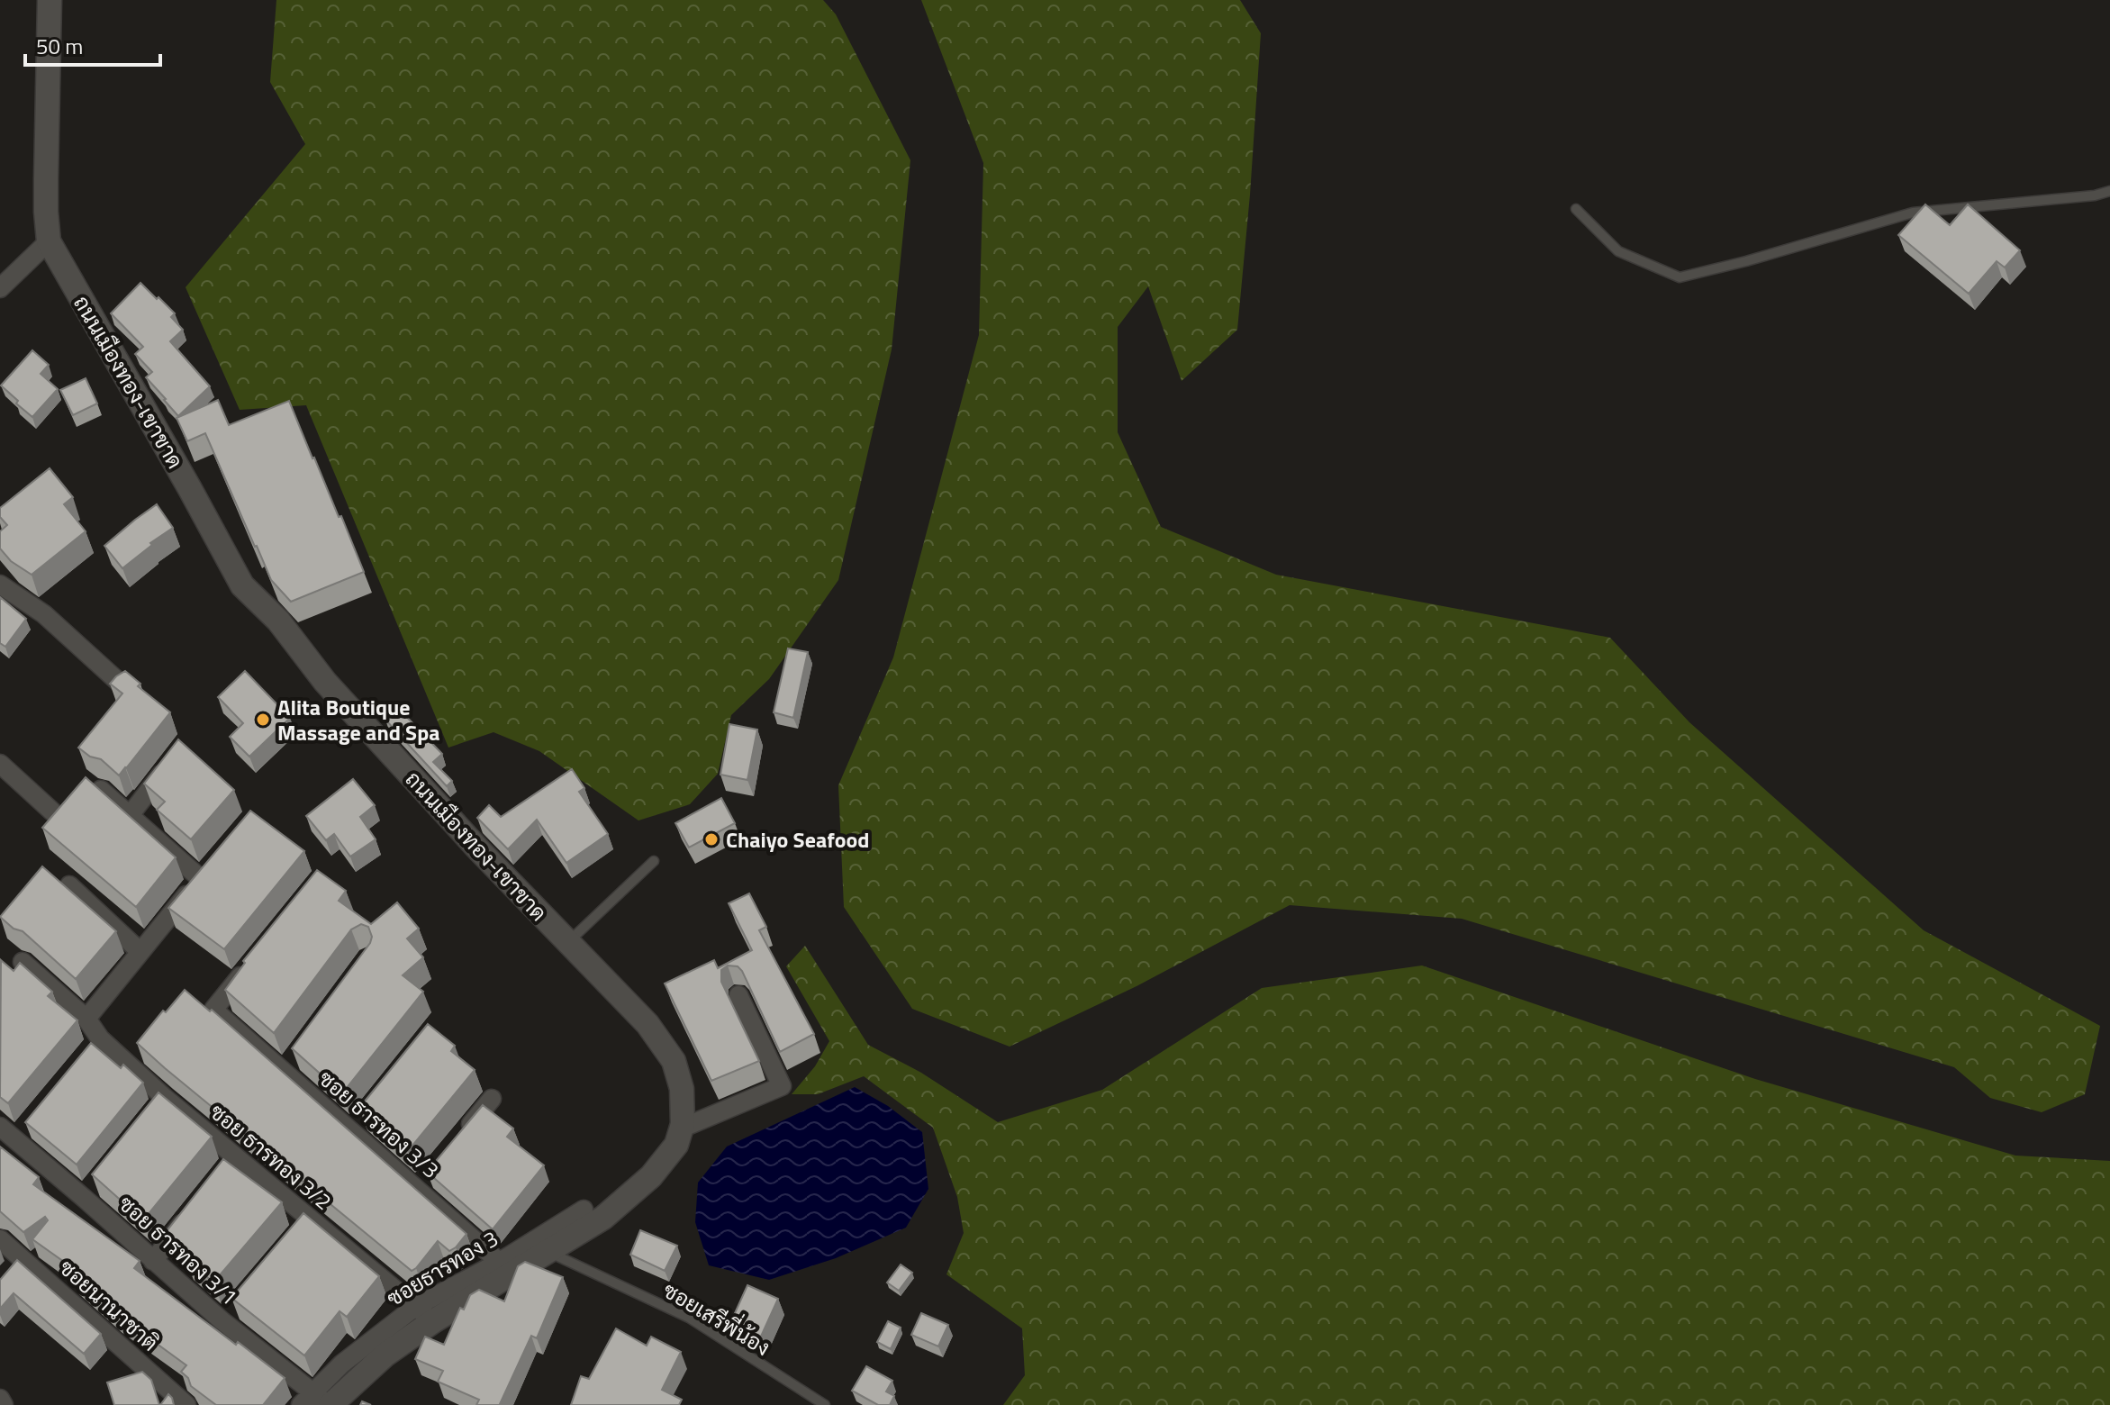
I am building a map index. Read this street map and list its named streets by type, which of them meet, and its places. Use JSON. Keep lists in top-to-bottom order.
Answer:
{
  "streets": {
    "street": [
      "ถนนเมืองทอง-เขาขาด",
      "ซอย ธารทอง 3/3",
      "ซอย ธารทอง 3/2",
      "ซอย ธารทอง 3/1",
      "ซอยธารทอง 3",
      "ซอยนานาชาติ"
    ],
    "lane": ["ซอยเสรีพี่น้อง"]
  },
  "crossings": [
    ["ถนนเมืองทอง-เขาขาด", "ซอย ธารทอง 3/3"],
    ["ถนนเมืองทอง-เขาขาด", "ซอย ธารทอง 3/2"],
    ["ถนนเมืองทอง-เขาขาด", "ซอย ธารทอง 3/1"],
    ["ถนนเมืองทอง-เขาขาด", "ซอยธารทอง 3"],
    ["ถนนเมืองทอง-เขาขาด", "ซอยเสรีพี่น้อง"],
    ["ซอย ธารทอง 3/3", "ซอยธารทอง 3"]
  ],
  "places": ["Alita Boutique Massage and Spa", "Chaiyo Seafood"],
  "scale_bar": "50 m"
}
